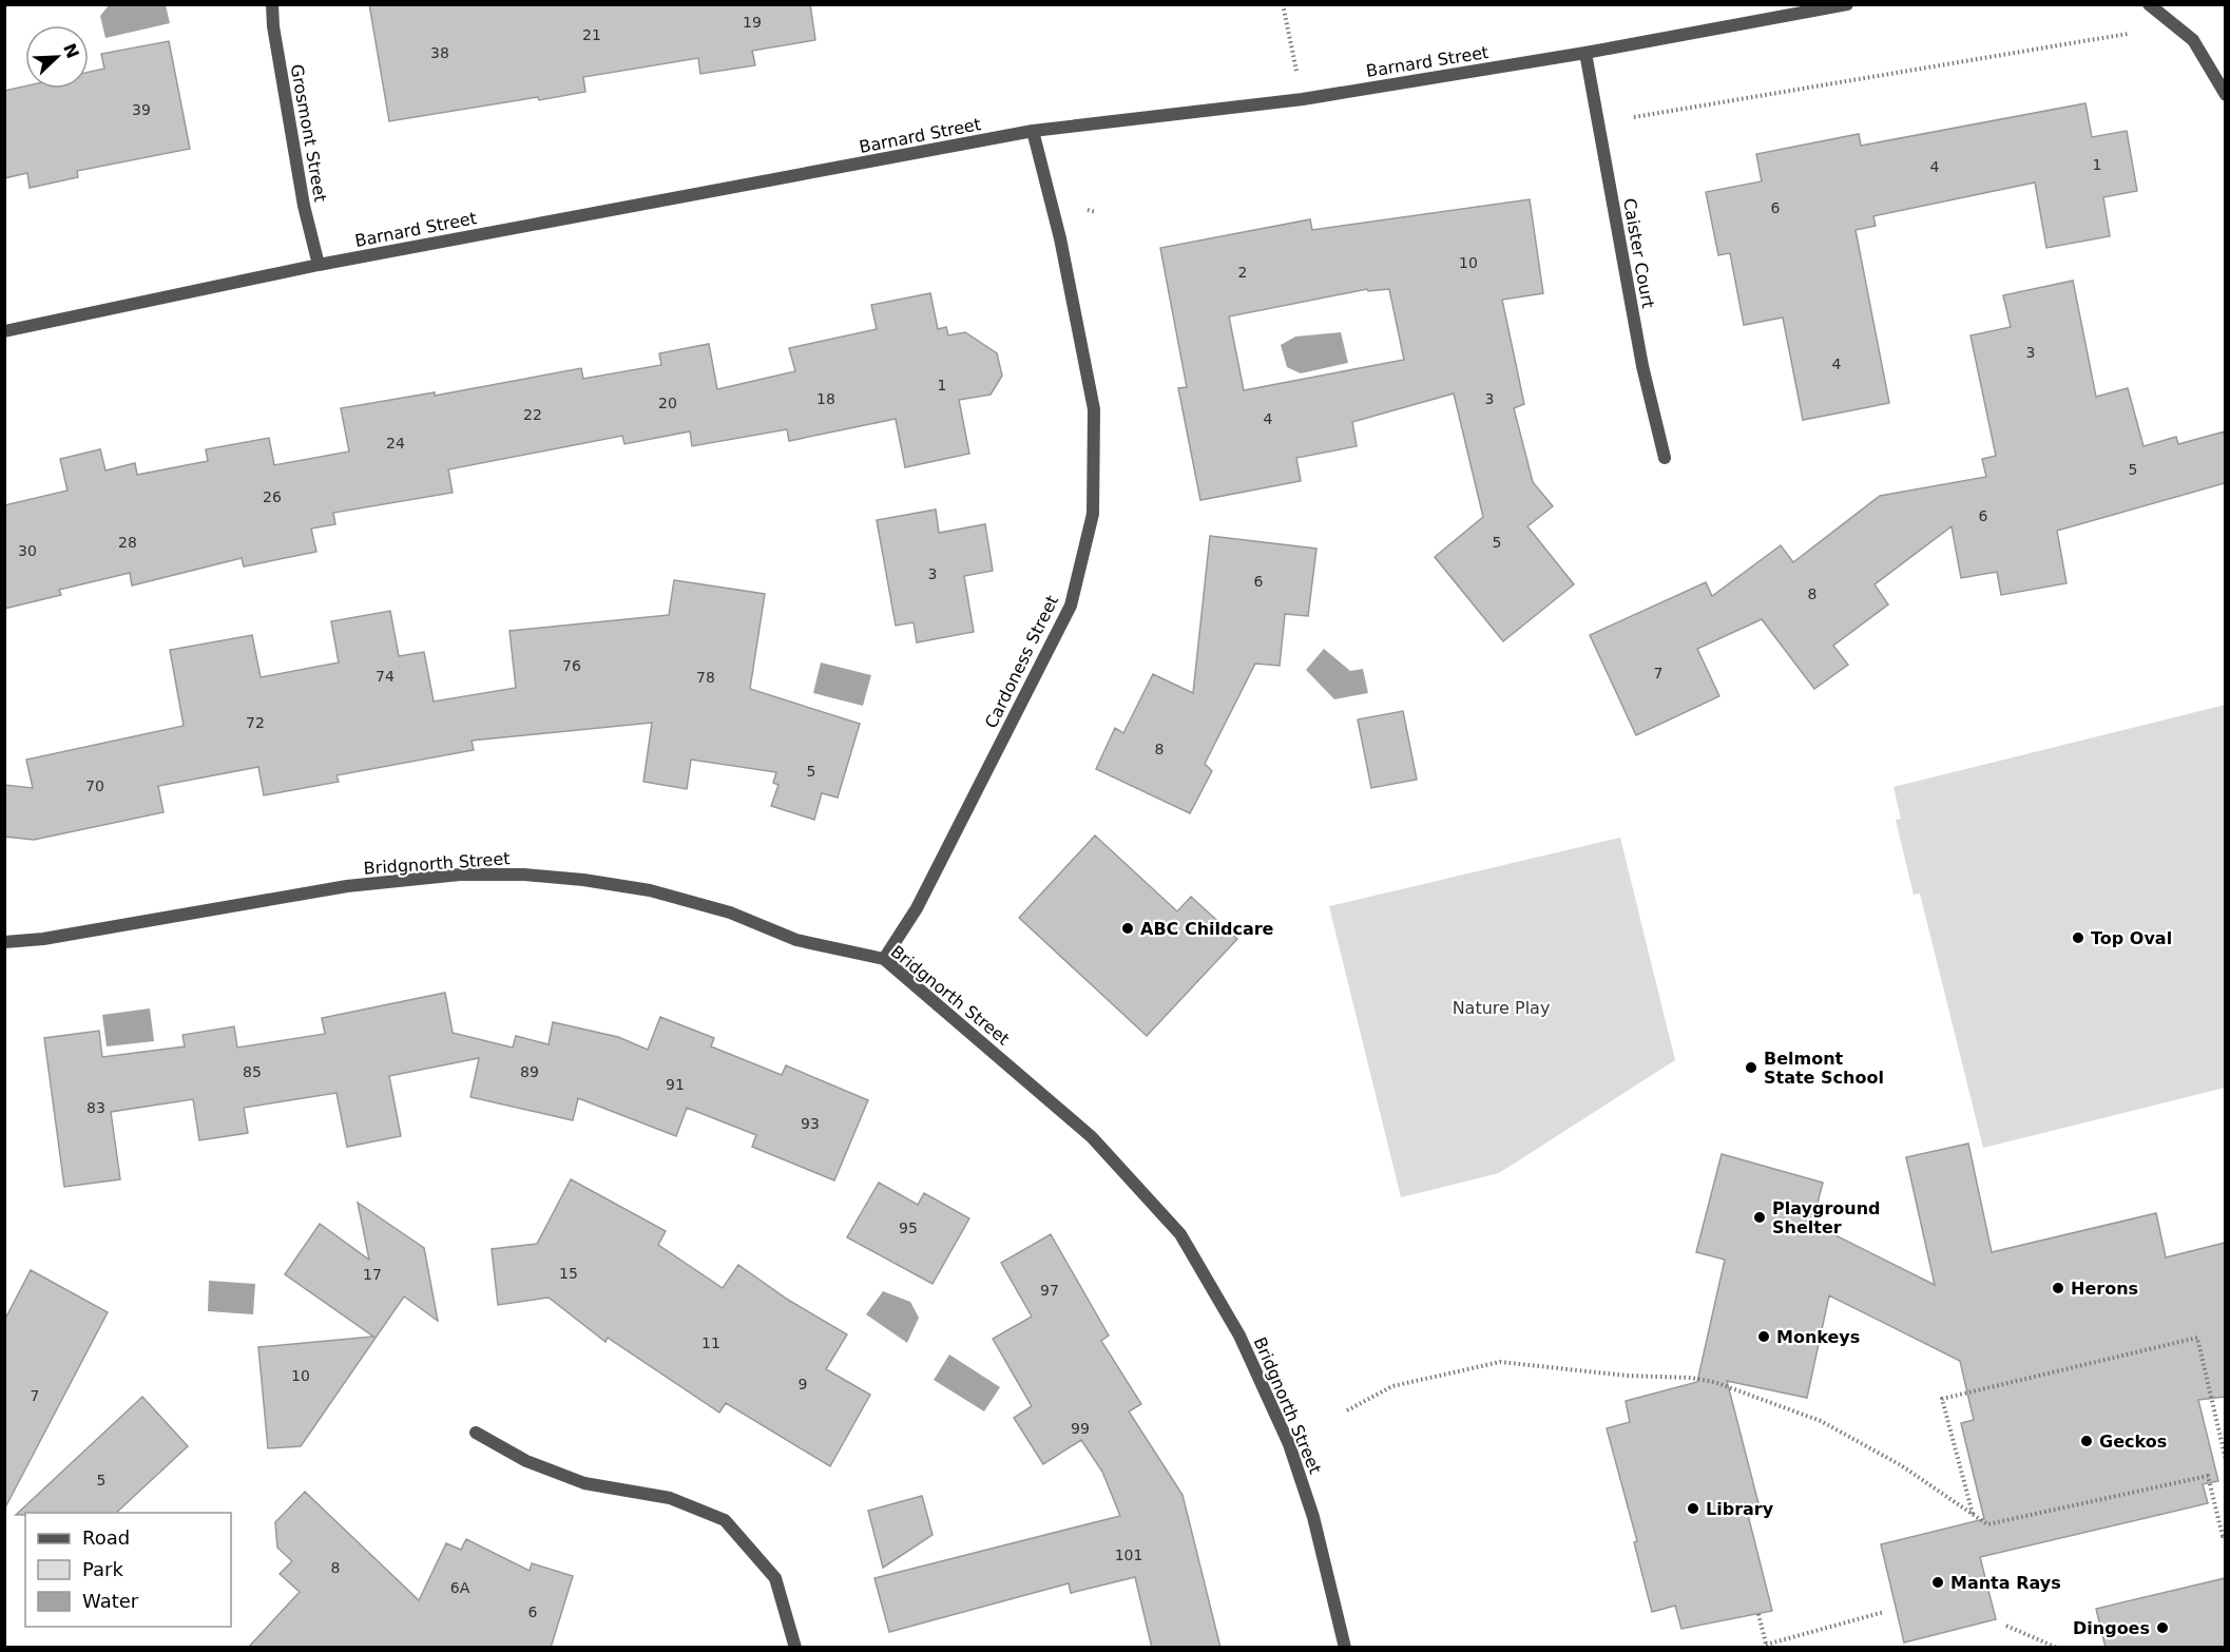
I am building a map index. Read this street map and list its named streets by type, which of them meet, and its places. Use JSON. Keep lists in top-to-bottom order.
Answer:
{
  "streets": {
    "street": [
      "Barnard Street",
      "Grosmont Street",
      "Caister Court",
      "Cardoness Street",
      "Bridgnorth Street"
    ]
  },
  "crossings": [
    ["Barnard Street", "Grosmont Street"],
    ["Barnard Street", "Caister Court"],
    ["Barnard Street", "Cardoness Street"],
    ["Cardoness Street", "Bridgnorth Street"]
  ],
  "parks": ["Nature Play"],
  "places": [
    "ABC Childcare",
    "Top Oval",
    "Belmont State School",
    "Playground Shelter",
    "Herons",
    "Monkeys",
    "Geckos",
    "Library",
    "Manta Rays",
    "Dingoes"
  ],
  "house_numbers": [
    "19",
    "21",
    "38",
    "39",
    "1",
    "4",
    "6",
    "10",
    "2",
    "3",
    "4",
    "1",
    "18",
    "3",
    "20",
    "22",
    "4",
    "24",
    "5",
    "26",
    "6",
    "28",
    "5",
    "30",
    "3",
    "6",
    "8",
    "76",
    "7",
    "74",
    "78",
    "72",
    "8",
    "5",
    "70",
    "85",
    "89",
    "91",
    "83",
    "93",
    "95",
    "15",
    "17",
    "97",
    "11",
    "10",
    "9",
    "7",
    "99",
    "5",
    "101",
    "8",
    "6A",
    "6"
  ],
  "legend": ["Road", "Park", "Water"],
  "north": "top right"
}
